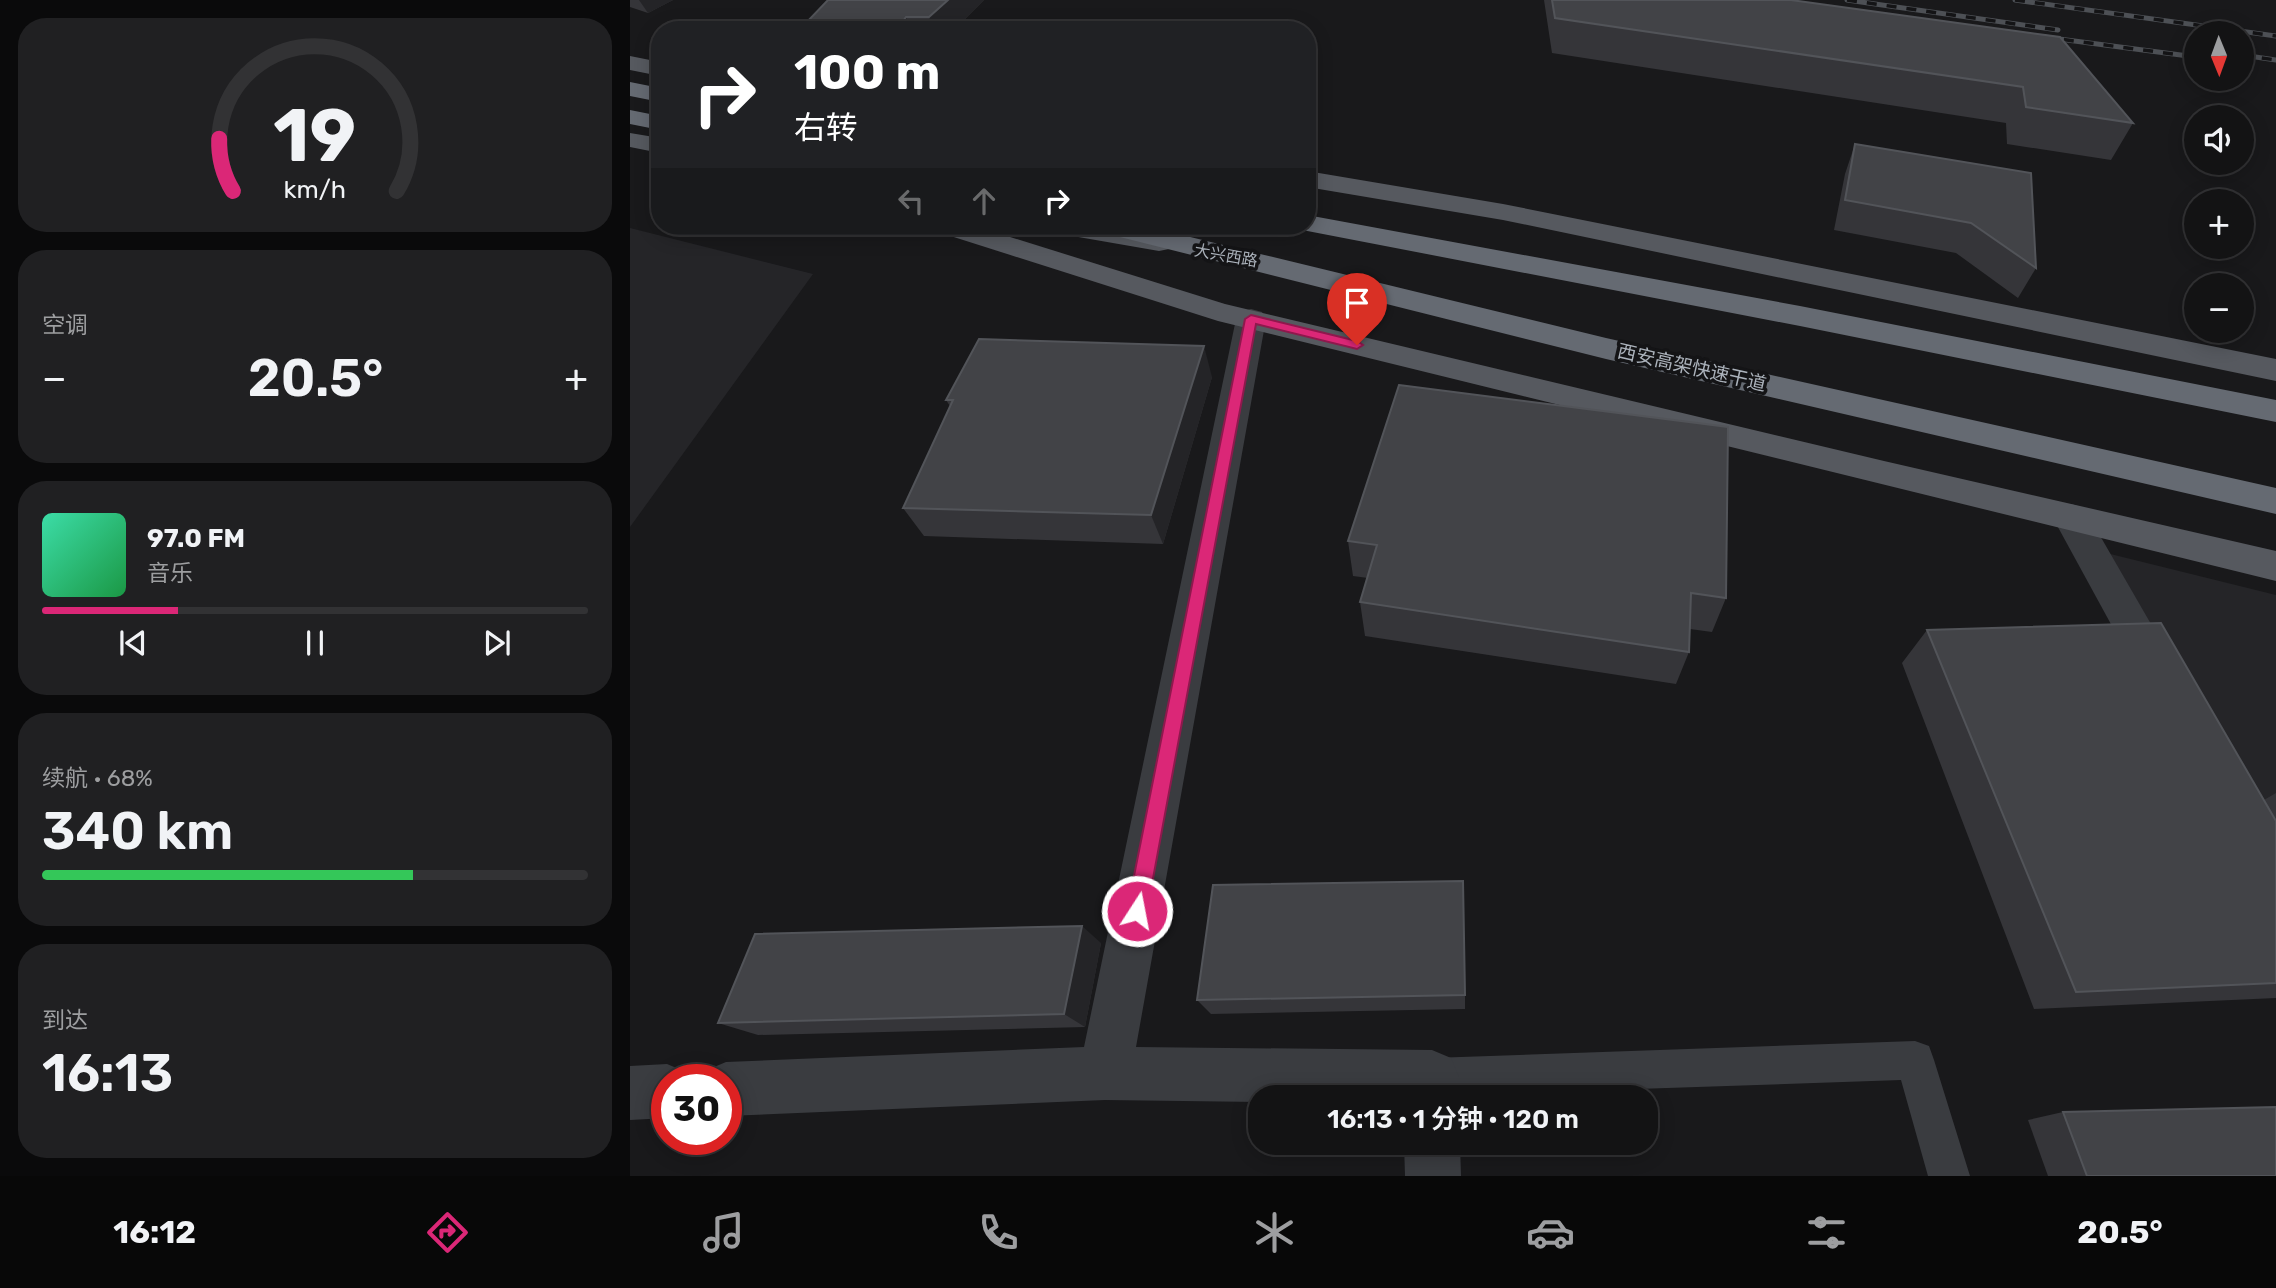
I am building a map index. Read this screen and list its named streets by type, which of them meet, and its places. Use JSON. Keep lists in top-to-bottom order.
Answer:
{
  "streets": {
    "highway": ["西安高架快速干道"],
    "main road": ["大兴西路"]
  },
  "crossings": [
    ["大兴西路", "西安高架快速干道"]
  ],
  "north": "bottom",
  "page": {
    "map_buttons": ["+", "−"],
    "turn": ["100 m", "右转"],
    "tile": [
      "空调",
      ["续航 · 68%", "340 km"],
      ["到达", "16:13"]
    ],
    "heat": ["−", "20.5°", "+"],
    "song": ["97.0 FM", "音乐"],
    "limit": "30",
    "trip": "16:13 · 1 分钟 · 120 m",
    "tabs": ["16:12", "20.5°"],
    "gauge": ["19", "km/h"]
  }
}
